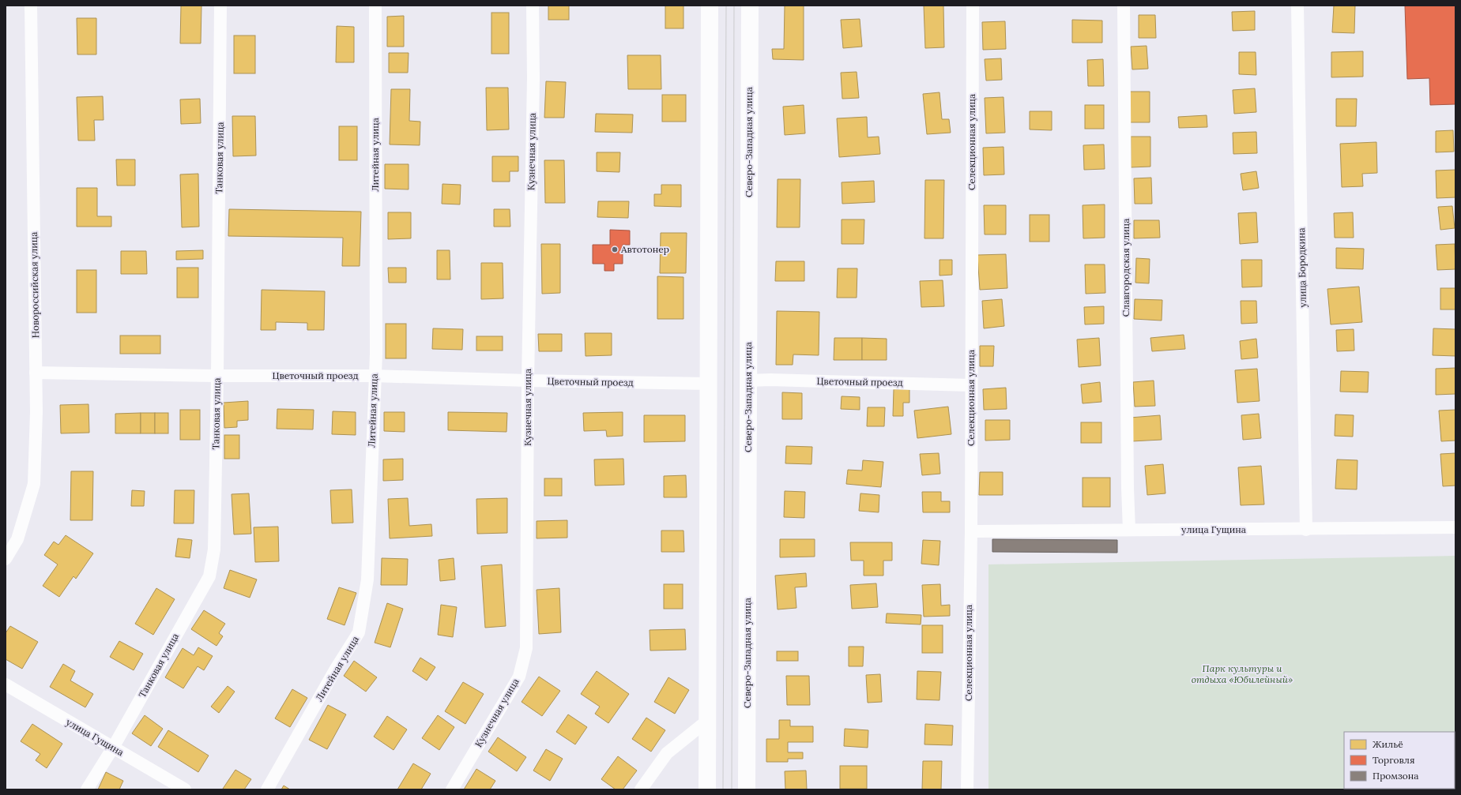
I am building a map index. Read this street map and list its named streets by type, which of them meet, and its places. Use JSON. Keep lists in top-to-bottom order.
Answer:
{
  "streets": {
    "main road": ["Северо-Западная улица"],
    "street": [
      "Селекционная улица",
      "Кузнечная улица",
      "Литейная улица",
      "Танковая улица",
      "Славгородская улица",
      "улица Бородкина",
      "Новороссийская улица",
      "Цветочный проезд",
      "улица Гущина"
    ]
  },
  "crossings": [
    ["Северо-Западная улица", "Цветочный проезд"],
    ["Селекционная улица", "Цветочный проезд"],
    ["Селекционная улица", "улица Гущина"],
    ["Кузнечная улица", "Цветочный проезд"],
    ["Литейная улица", "Цветочный проезд"],
    ["Танковая улица", "Цветочный проезд"],
    ["Танковая улица", "улица Гущина"],
    ["Славгородская улица", "улица Гущина"],
    ["улица Бородкина", "улица Гущина"],
    ["Новороссийская улица", "Цветочный проезд"]
  ],
  "parks": ["Парк культуры и отдыха «Юбилейный»"],
  "places": ["Автотонер"],
  "legend": ["Жильё", "Торговля", "Промзона"]
}
